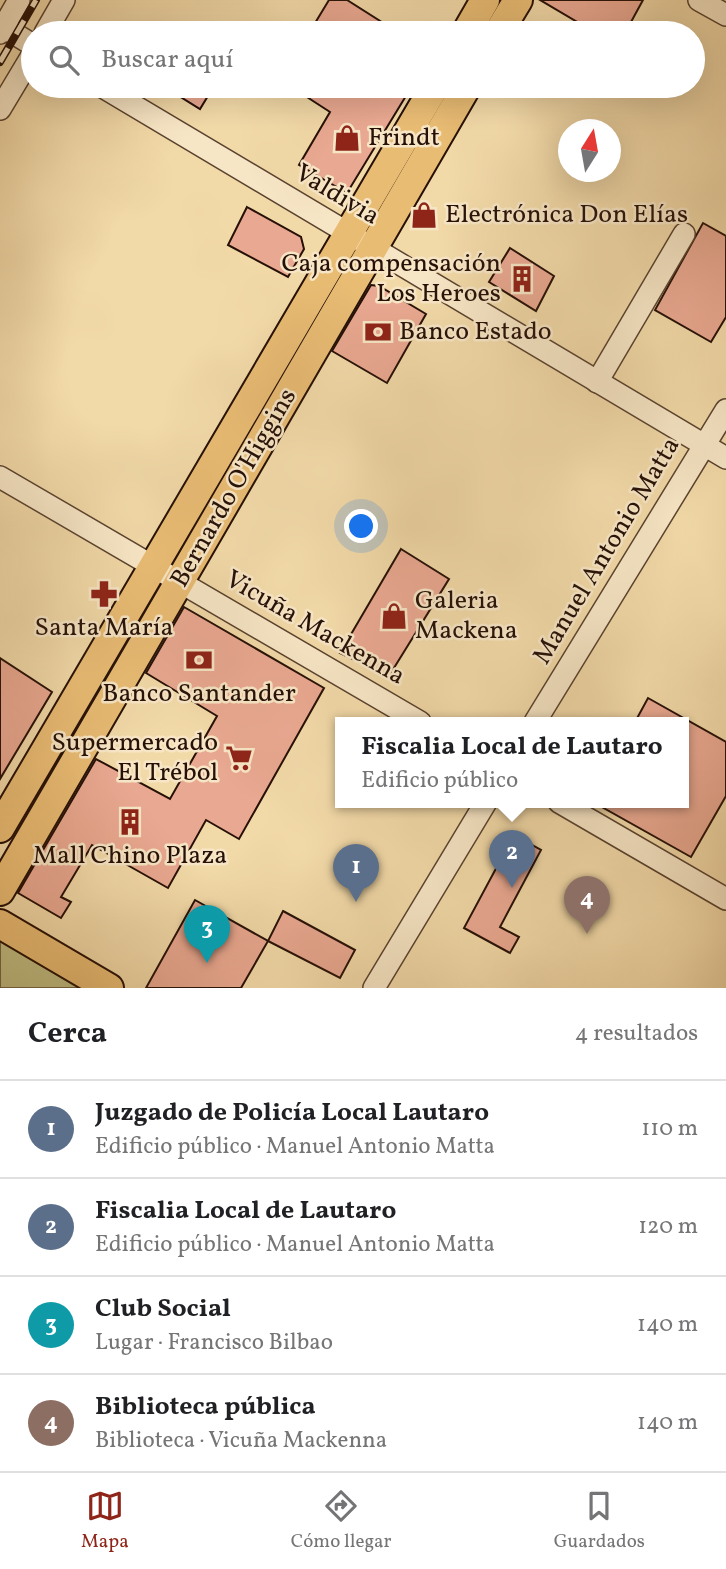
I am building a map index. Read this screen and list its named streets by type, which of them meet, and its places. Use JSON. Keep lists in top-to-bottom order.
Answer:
{
  "streets": {
    "main road": ["Bernardo O'Higgins"],
    "street": ["Valdivia", "Manuel Antonio Matta", "Vicuña Mackenna"]
  },
  "crossings": [
    ["Valdivia", "Bernardo O'Higgins"],
    ["Valdivia", "Manuel Antonio Matta"],
    ["Bernardo O'Higgins", "Vicuña Mackenna"]
  ],
  "places": {
    "shop": ["Frindt", "Electrónica Don Elías", "Galeria Mackena"],
    "building": ["Caja compensación Los Heroes", "Mall Chino Plaza"],
    "bank": ["Banco Estado", "Banco Santander"],
    "pharmacy": ["Santa María"],
    "supermarket": ["Supermercado El Trébol"]
  },
  "north": "top",
  "page": {
    "search": "Buscar aquí",
    "popup": ["Fiscalia Local de Lautaro", "Edificio público"],
    "pins": [
      "2",
      "1",
      "4",
      "3"
    ],
    "heading": ["Cerca", "4 resultados"],
    "list": [
      {
        "mark": "1",
        "name": "Juzgado de Policía Local Lautaro",
        "note": "Edificio público · Manuel Antonio Matta",
        "value": "110 m"
      },
      {
        "mark": "2",
        "name": "Fiscalia Local de Lautaro",
        "note": "Edificio público · Manuel Antonio Matta",
        "value": "120 m"
      },
      {
        "mark": "3",
        "name": "Club Social",
        "note": "Lugar · Francisco Bilbao",
        "value": "140 m"
      },
      {
        "mark": "4",
        "name": "Biblioteca pública",
        "note": "Biblioteca · Vicuña Mackenna",
        "value": "140 m"
      }
    ],
    "nav": ["Mapa", "Cómo llegar", "Guardados"]
  }
}
